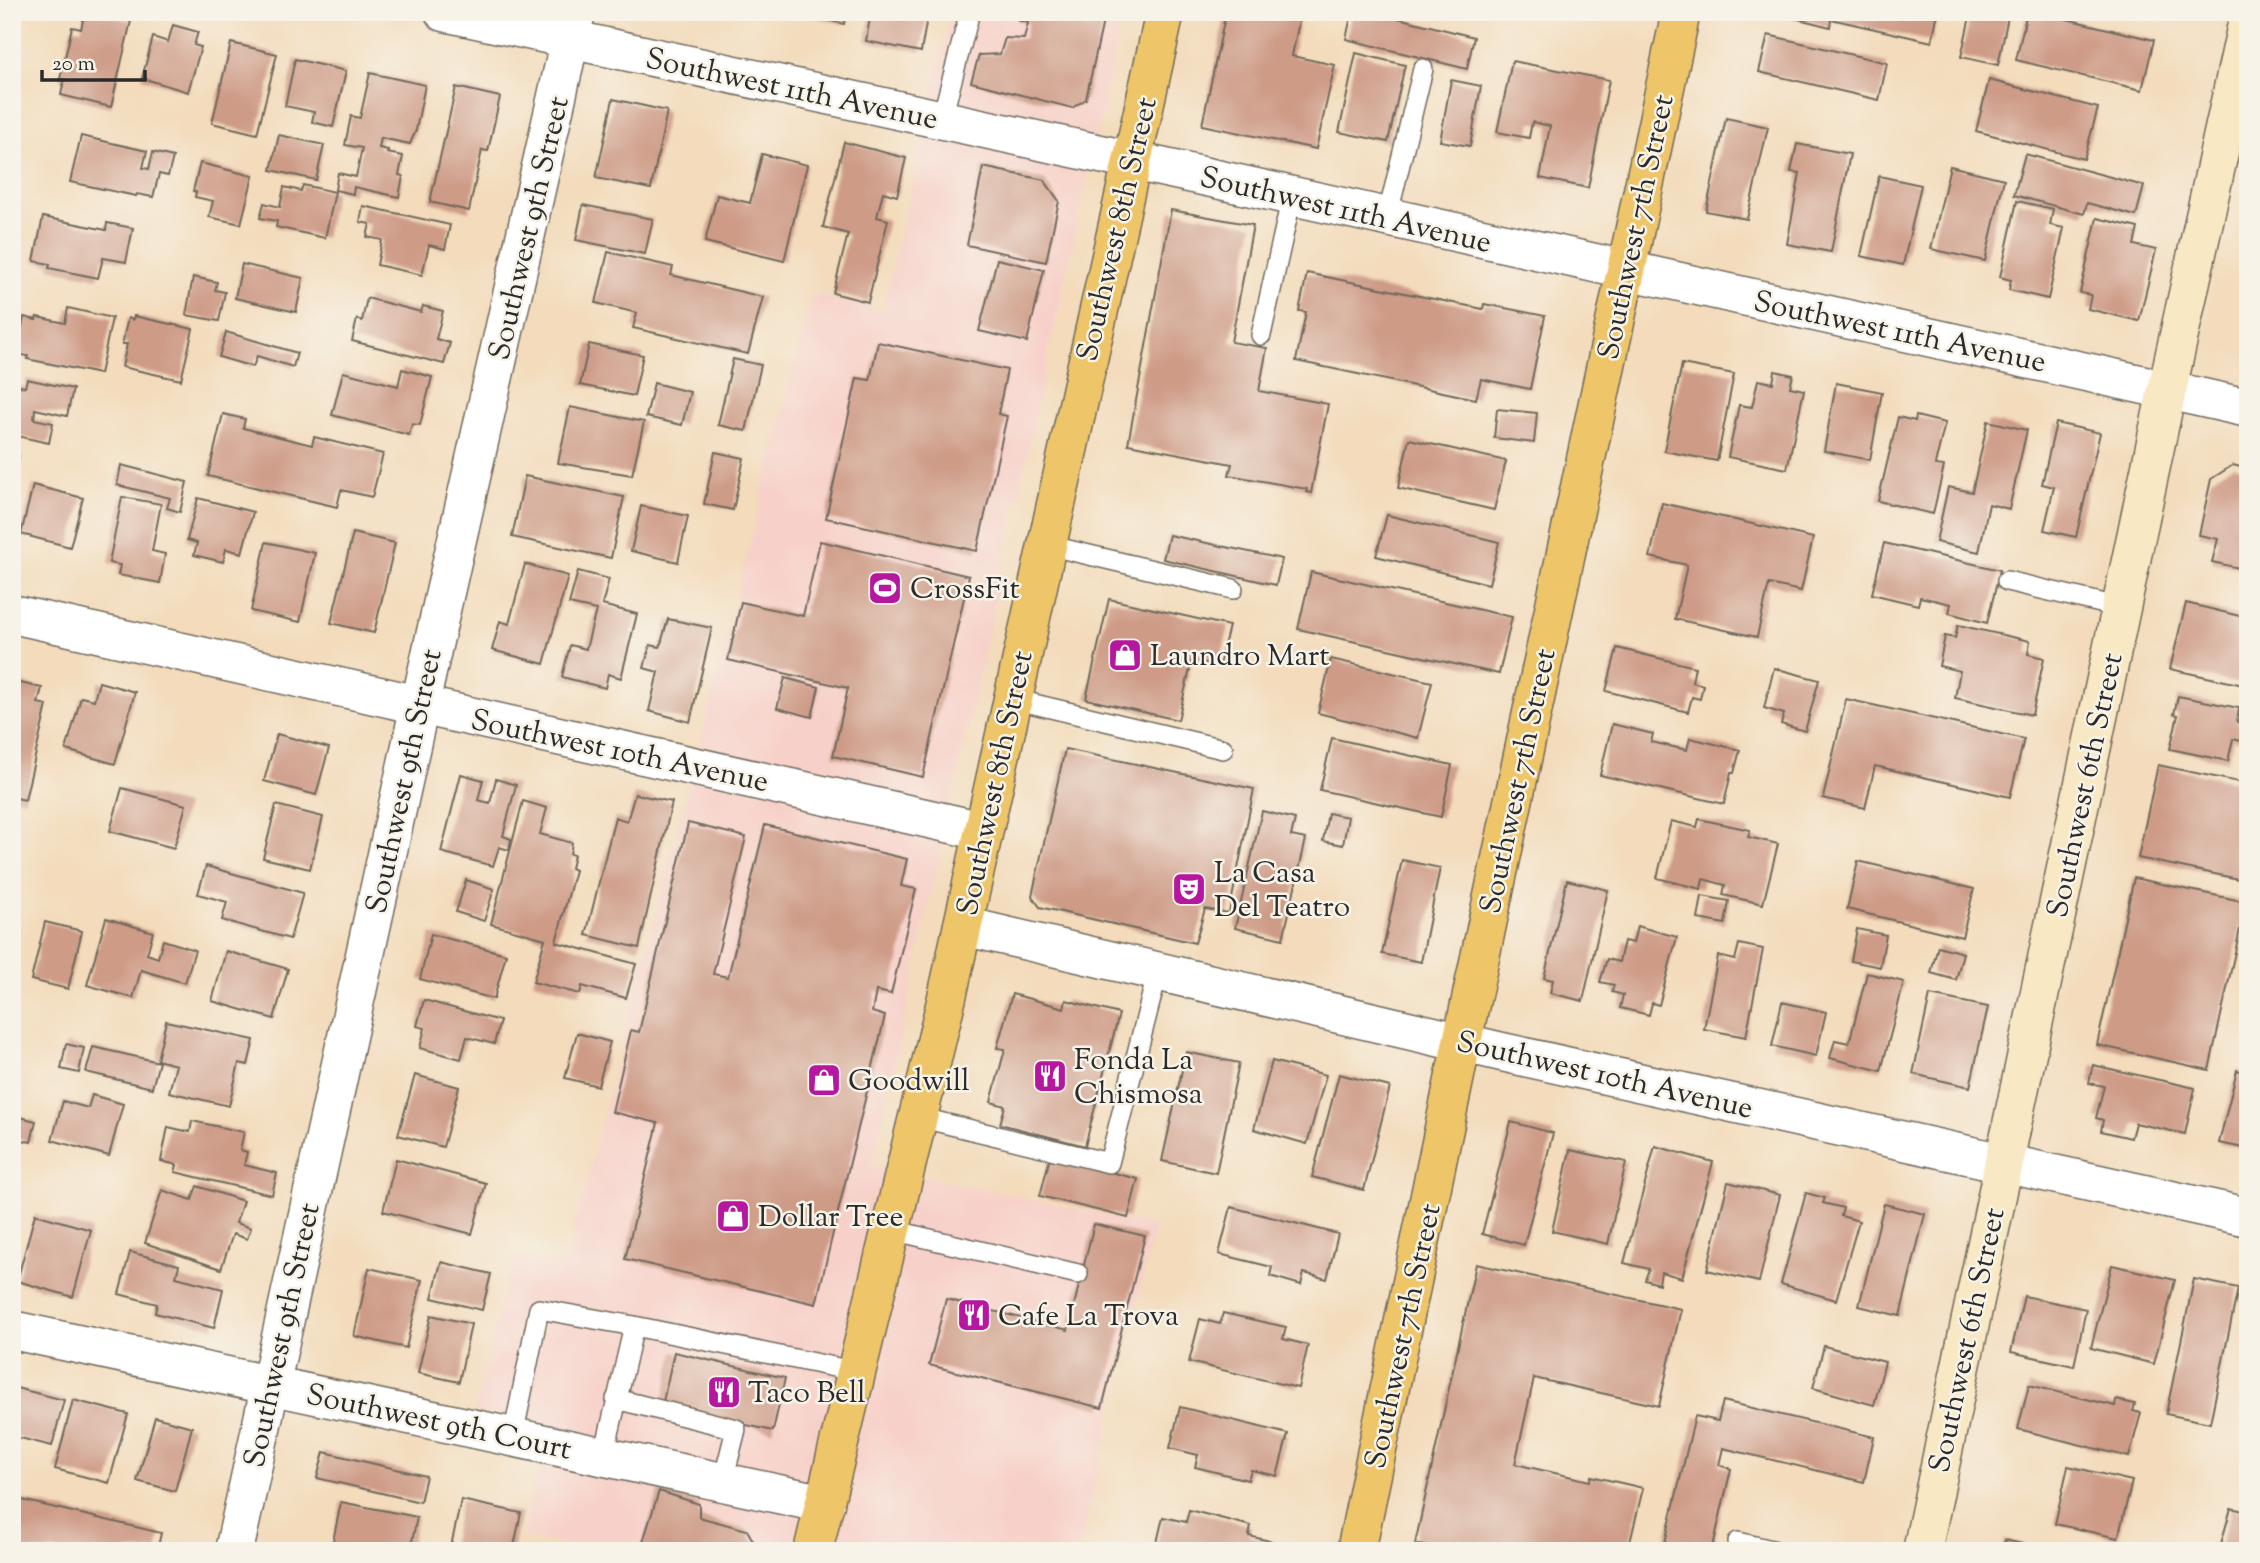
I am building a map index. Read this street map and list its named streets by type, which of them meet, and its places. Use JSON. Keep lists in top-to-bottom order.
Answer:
{
  "streets": {
    "main road": ["Southwest 7th Street", "Southwest 8th Street"],
    "street": [
      "Southwest 11th Avenue",
      "Southwest 9th Street",
      "Southwest 10th Avenue",
      "Southwest 6th Street",
      "Southwest 9th Court"
    ]
  },
  "crossings": [
    ["Southwest 11th Avenue", "Southwest 7th Street"],
    ["Southwest 11th Avenue", "Southwest 9th Street"],
    ["Southwest 11th Avenue", "Southwest 8th Street"],
    ["Southwest 11th Avenue", "Southwest 6th Street"],
    ["Southwest 7th Street", "Southwest 10th Avenue"],
    ["Southwest 9th Street", "Southwest 10th Avenue"],
    ["Southwest 9th Street", "Southwest 9th Court"],
    ["Southwest 8th Street", "Southwest 10th Avenue"],
    ["Southwest 8th Street", "Southwest 9th Court"],
    ["Southwest 10th Avenue", "Southwest 6th Street"]
  ],
  "places": {
    "sports": ["CrossFit"],
    "shop": ["Laundro Mart", "Goodwill", "Dollar Tree"],
    "theatre": ["La Casa Del Teatro"],
    "restaurant": ["Fonda La Chismosa", "Cafe La Trova", "Taco Bell"]
  },
  "scale_bar": "20 m"
}
